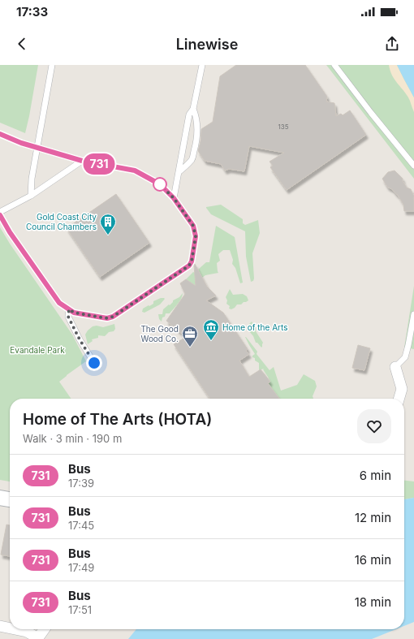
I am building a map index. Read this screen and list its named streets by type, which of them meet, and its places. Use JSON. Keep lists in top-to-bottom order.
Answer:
{
  "parks": ["Evandale Park"],
  "places": {
    "building": ["Gold Coast City Council Chambers"],
    "museum": ["Home of the Arts"],
    "office": ["The Good Wood Co."]
  },
  "lines": ["bus line 731"],
  "house_numbers": ["135"],
  "page": {
    "status": "17:33",
    "header": "Linewise",
    "on_map": "731",
    "heading": ["Home of The Arts (HOTA)", "Walk · 3 min · 190 m"],
    "list": [
      {
        "mark": "731",
        "name": "Bus",
        "note": "17:39",
        "value": "6 min"
      },
      {
        "mark": "731",
        "name": "Bus",
        "note": "17:45",
        "value": "12 min"
      },
      {
        "mark": "731",
        "name": "Bus",
        "note": "17:49",
        "value": "16 min"
      },
      {
        "mark": "731",
        "name": "Bus",
        "note": "17:51",
        "value": "18 min"
      }
    ]
  }
}
